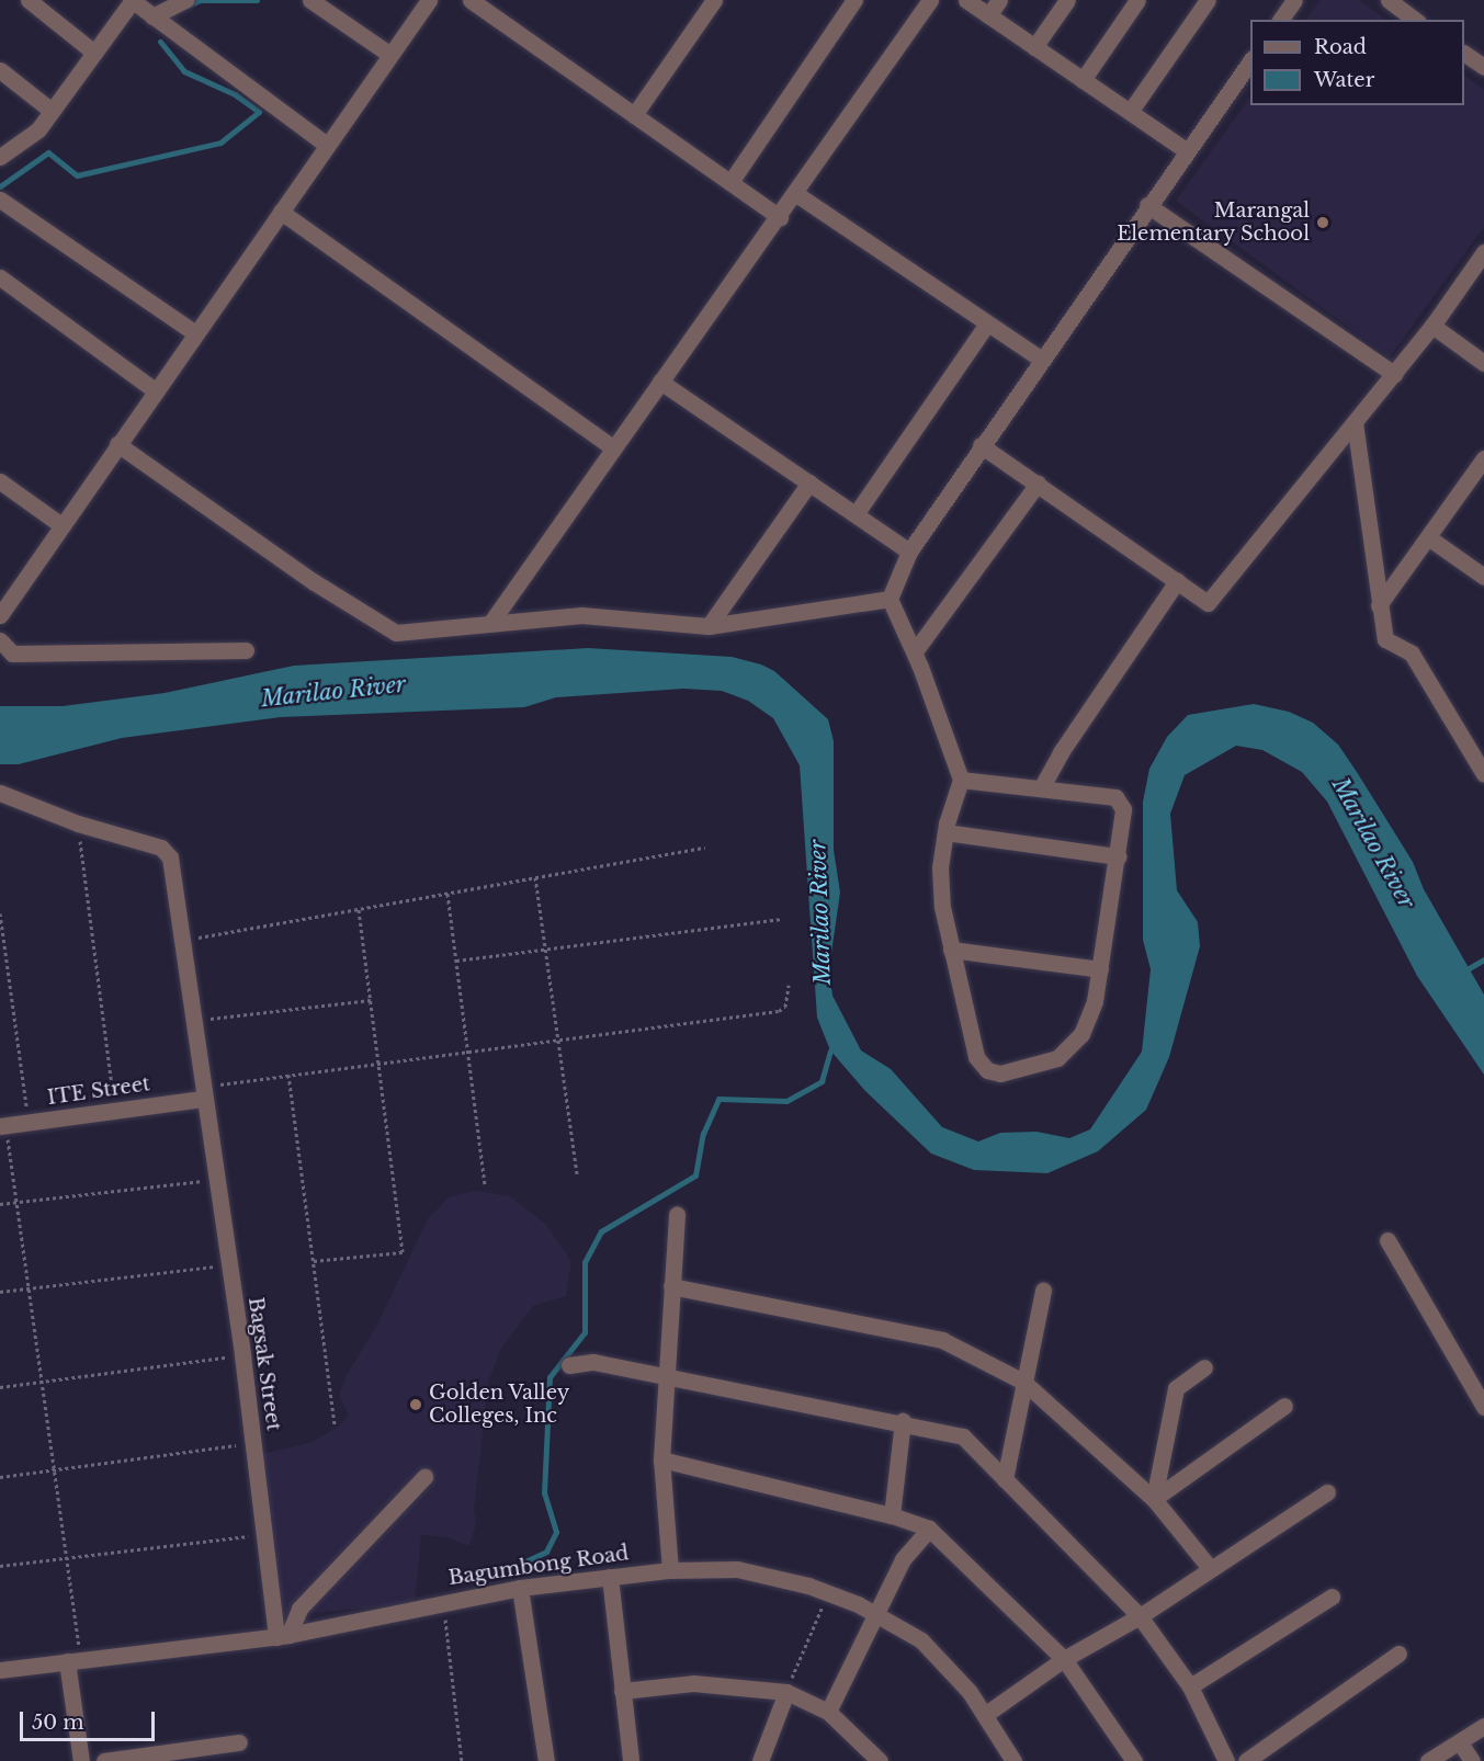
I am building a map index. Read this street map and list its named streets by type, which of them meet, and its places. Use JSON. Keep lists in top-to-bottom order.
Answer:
{
  "streets": {
    "street": ["ITE Street", "Bagsak Street", "Bagumbong Road"]
  },
  "crossings": [
    ["ITE Street", "Bagsak Street"],
    ["Bagsak Street", "Bagumbong Road"]
  ],
  "water": ["Marilao River"],
  "places": ["Marangal Elementary School", "Golden Valley Colleges, Inc"],
  "legend": ["Road", "Water"],
  "scale_bar": "50 m"
}
